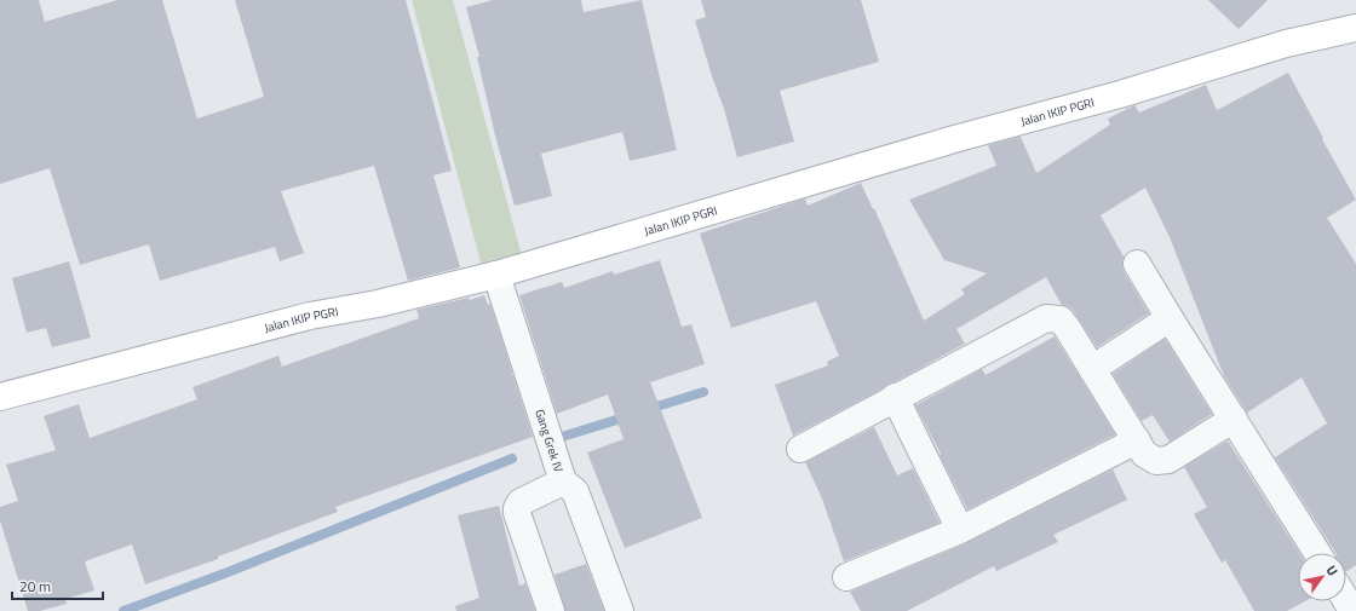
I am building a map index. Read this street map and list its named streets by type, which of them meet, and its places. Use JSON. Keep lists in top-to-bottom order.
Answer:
{
  "streets": {
    "main road": ["Jalan IKIP PGRI"],
    "street": ["Gang Grek IV"]
  },
  "crossings": [
    ["Jalan IKIP PGRI", "Gang Grek IV"]
  ],
  "scale_bar": "20 m",
  "north": "top right"
}
